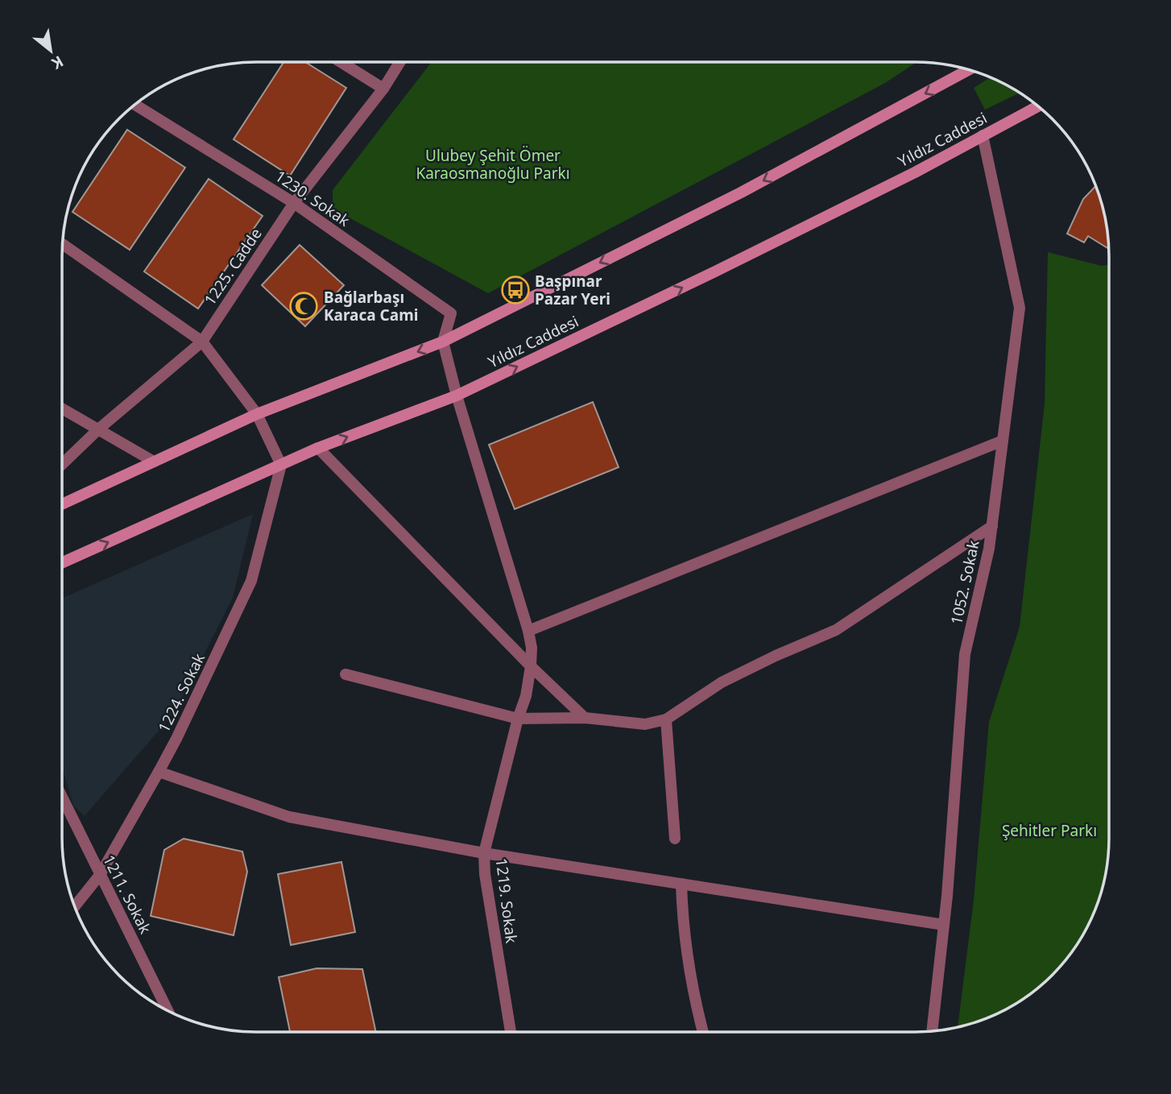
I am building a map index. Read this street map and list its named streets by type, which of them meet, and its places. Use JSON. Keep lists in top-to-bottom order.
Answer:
{
  "streets": {
    "main road": ["Yıldız Caddesi"],
    "street": [
      "1230. Sokak",
      "1225. Cadde",
      "1052. Sokak",
      "1224. Sokak",
      "1211. Sokak",
      "1219. Sokak"
    ]
  },
  "crossings": [
    ["Yıldız Caddesi", "1052. Sokak"],
    ["Yıldız Caddesi", "1224. Sokak"],
    ["Yıldız Caddesi", "1219. Sokak"],
    ["1230. Sokak", "1225. Cadde"],
    ["1230. Sokak", "1219. Sokak"],
    ["1224. Sokak", "1211. Sokak"]
  ],
  "parks": ["Ulubey Şehit Ömer Karaosmanoğlu Parkı", "Şehitler Parkı"],
  "places": {
    "bus stop": ["Başpınar Pazar Yeri"],
    "mosque": ["Bağlarbaşı Karaca Cami"]
  },
  "north": "bottom right"
}
